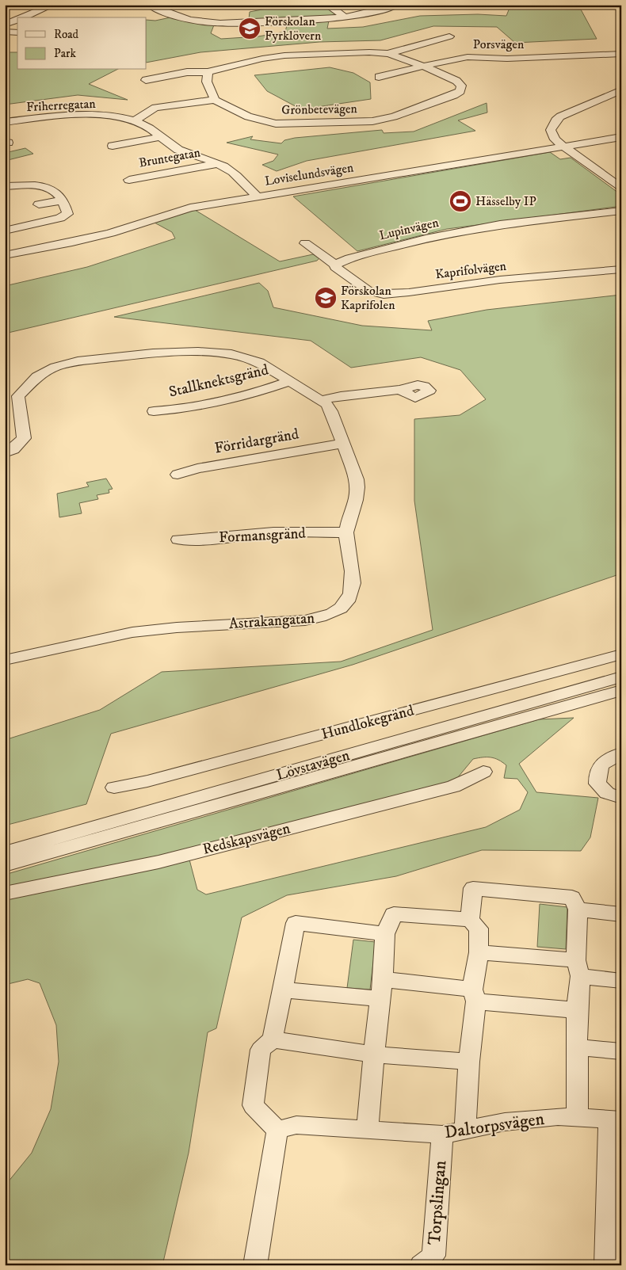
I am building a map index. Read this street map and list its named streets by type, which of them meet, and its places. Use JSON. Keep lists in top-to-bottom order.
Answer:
{
  "streets": {
    "street": [
      "Porsvägen",
      "Friherregatan",
      "Grönbetevägen",
      "Bruntegatan",
      "Loviselundsvägen",
      "Lupinvägen",
      "Kaprifolvägen",
      "Stallknektsgränd",
      "Förridargränd",
      "Formansgränd",
      "Astrakangatan",
      "Hundlokegränd",
      "Lövstavägen",
      "Redskapsvägen",
      "Daltorpsvägen",
      "Torpslingan"
    ]
  },
  "crossings": [
    ["Porsvägen", "Grönbetevägen"],
    ["Friherregatan", "Bruntegatan"],
    ["Friherregatan", "Loviselundsvägen"],
    ["Lupinvägen", "Kaprifolvägen"],
    ["Stallknektsgränd", "Astrakangatan"],
    ["Förridargränd", "Astrakangatan"],
    ["Formansgränd", "Astrakangatan"],
    ["Daltorpsvägen", "Torpslingan"]
  ],
  "places": {
    "school or university": ["Förskolan Fyrklövern", "Förskolan Kaprifolen"],
    "sports": ["Hässelby IP"]
  },
  "legend": ["Road", "Park"]
}
